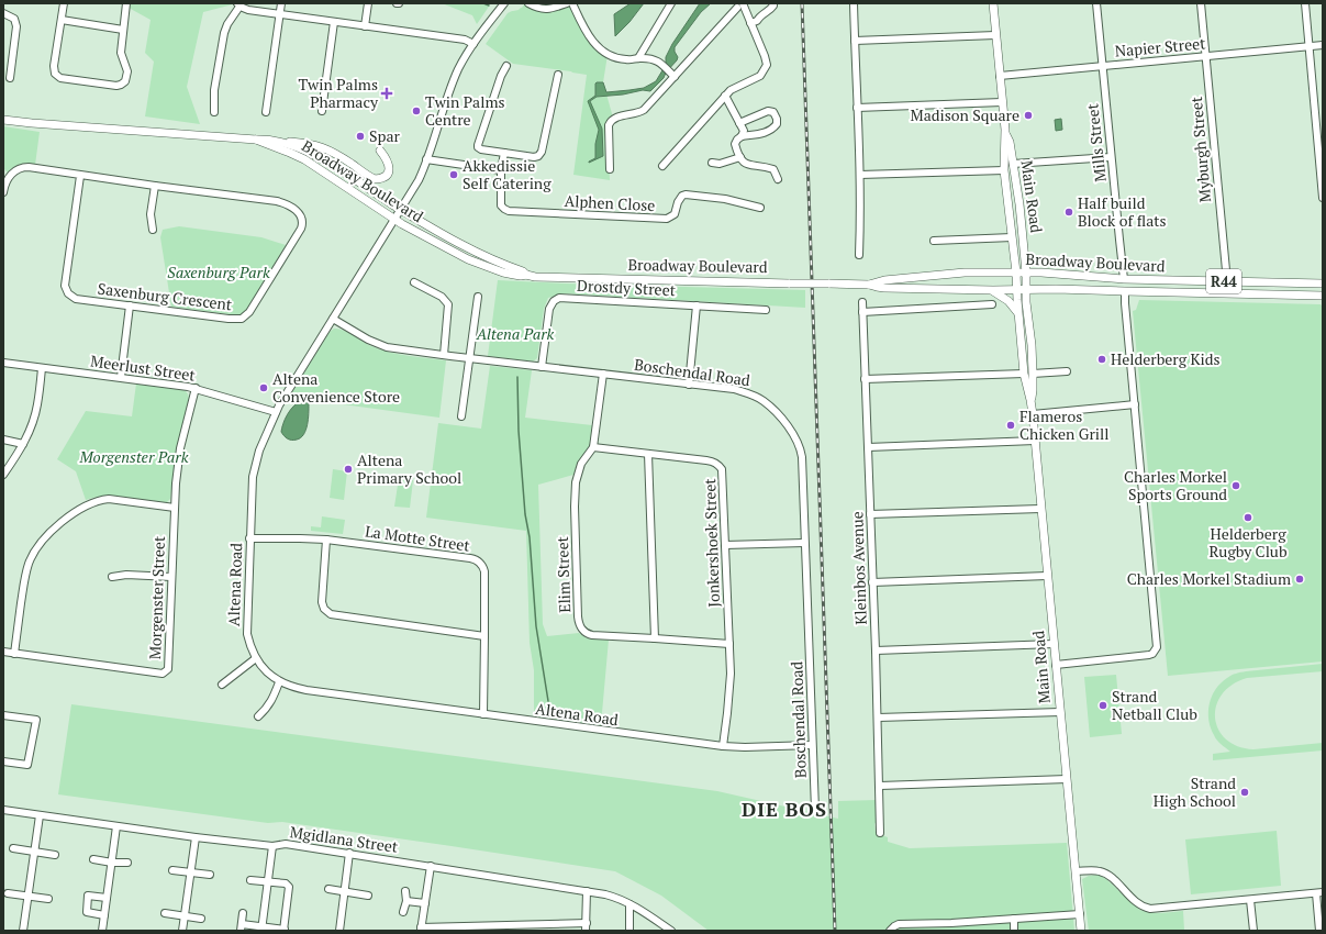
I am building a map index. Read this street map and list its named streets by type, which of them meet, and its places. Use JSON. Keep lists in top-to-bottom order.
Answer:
{
  "streets": {
    "main road": ["Broadway Boulevard", "Main Road", "R44"],
    "street": [
      "Napier Street",
      "Mills Street",
      "Myburgh Street",
      "Alphen Close",
      "Drostdy Street",
      "Saxenburg Crescent",
      "Meerlust Street",
      "Boschendal Road",
      "La Motte Street",
      "Jonkershoek Street",
      "Kleinbos Avenue",
      "Elim Street",
      "Altena Road",
      "Morgenster Street",
      "Mgidlana Street"
    ]
  },
  "crossings": [
    ["Napier Street", "Mills Street"],
    ["Napier Street", "Myburgh Street"],
    ["Napier Street", "Main Road"],
    ["Mills Street", "Broadway Boulevard"],
    ["Myburgh Street", "Broadway Boulevard"],
    ["Broadway Boulevard", "Main Road"],
    ["Broadway Boulevard", "Altena Road"],
    ["Drostdy Street", "Boschendal Road"],
    ["Meerlust Street", "Altena Road"],
    ["Meerlust Street", "Morgenster Street"],
    ["Boschendal Road", "Elim Street"],
    ["Boschendal Road", "Altena Road"],
    ["La Motte Street", "Altena Road"],
    ["Jonkershoek Street", "Elim Street"],
    ["Jonkershoek Street", "Altena Road"]
  ],
  "districts": ["DIE BOS"],
  "parks": ["Saxenburg Park", "Altena Park", "Morgenster Park"],
  "places": {
    "health": ["Twin Palms Pharmacy"],
    "other": [
      "Twin Palms Centre",
      "Madison Square",
      "Spar",
      "Akkedissie Self Catering",
      "Half build Block of flats",
      "Helderberg Kids",
      "Altena Convenience Store",
      "Flameros Chicken Grill",
      "Altena Primary School",
      "Charles Morkel Sports Ground",
      "Helderberg Rugby Club",
      "Charles Morkel Stadium",
      "Strand Netball Club",
      "Strand High School"
    ]
  }
}
